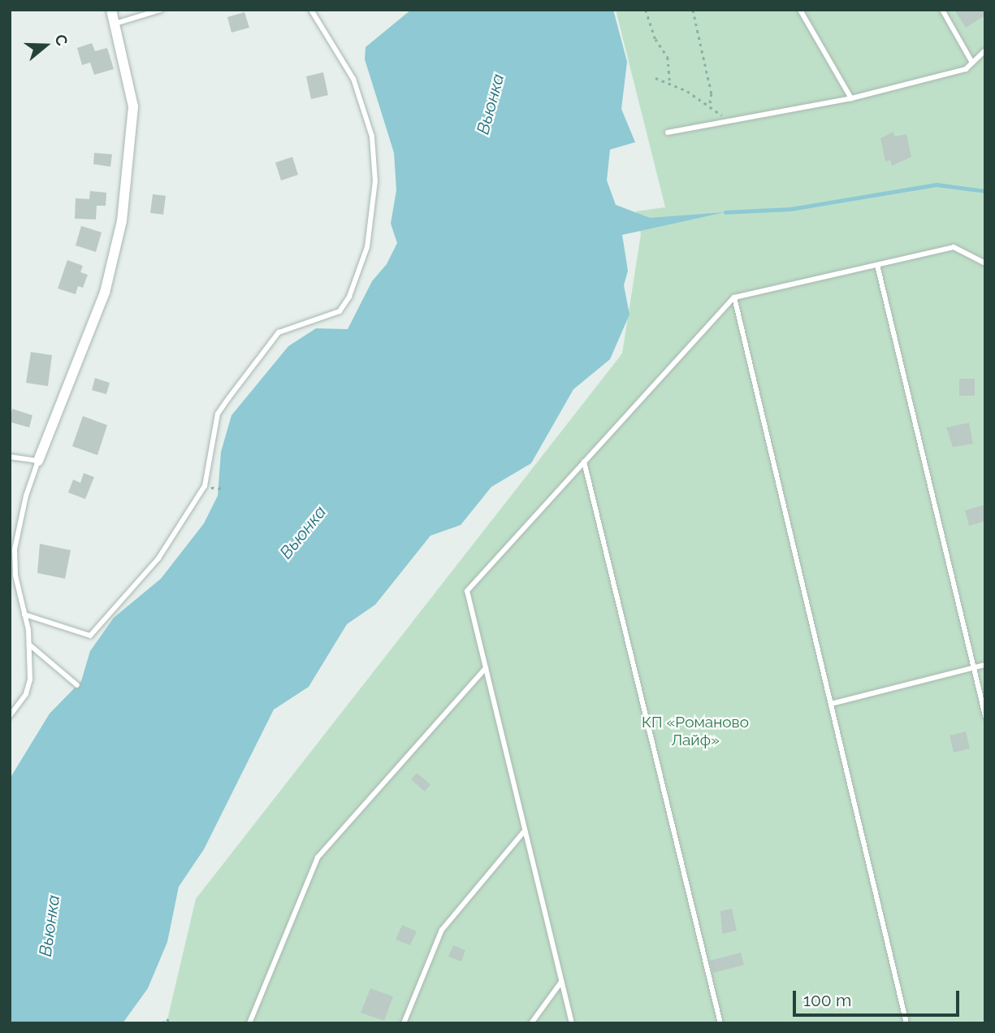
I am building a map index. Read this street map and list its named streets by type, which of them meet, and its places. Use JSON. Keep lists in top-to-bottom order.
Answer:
{
  "water": ["Вьюнка"],
  "parks": ["КП «Романово Лайф»"],
  "scale_bar": "100 m",
  "north": "right"
}
